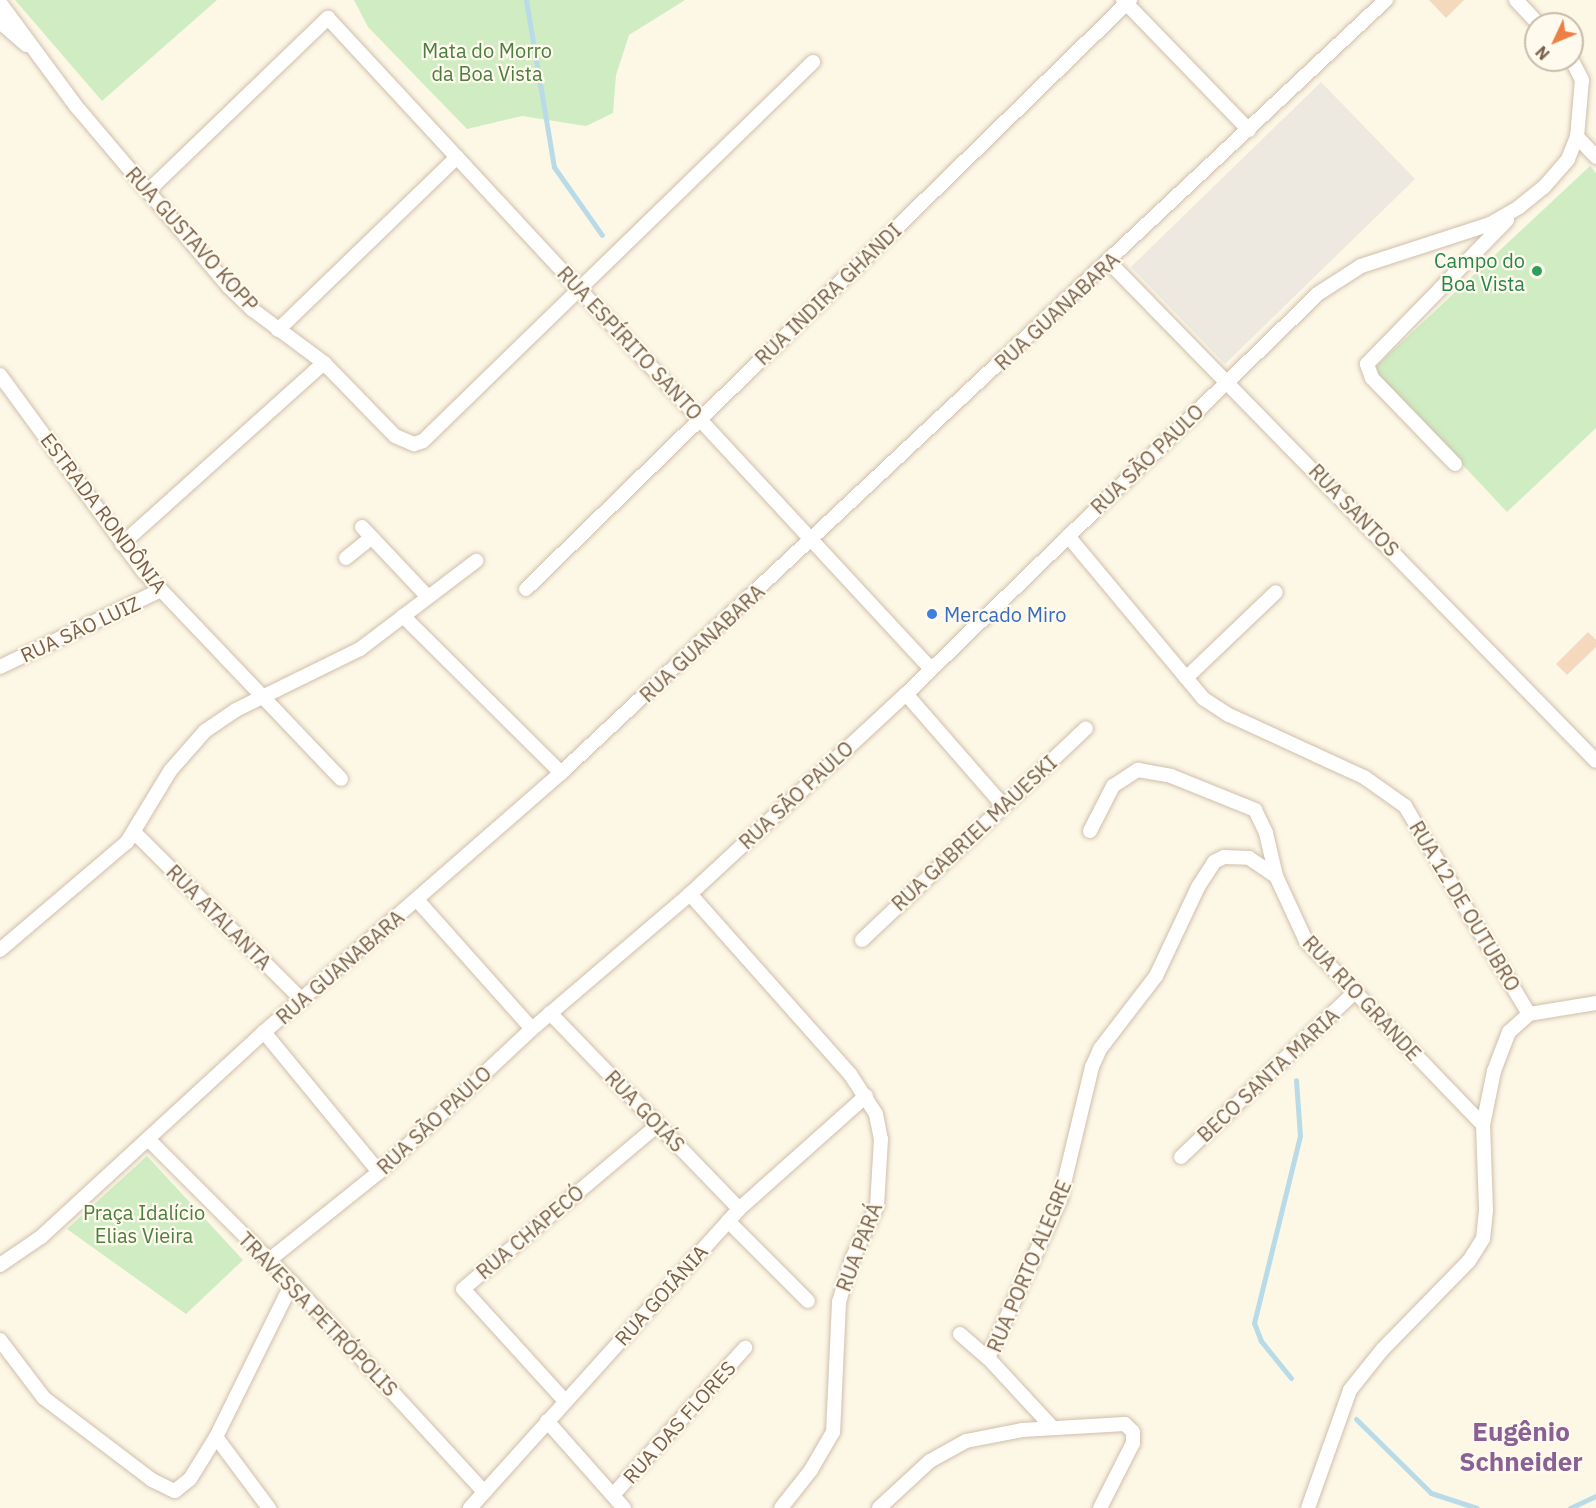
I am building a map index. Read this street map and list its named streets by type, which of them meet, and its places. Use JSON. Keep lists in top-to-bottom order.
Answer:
{
  "streets": {
    "street": [
      "RUA GUSTAVO KOPP",
      "RUA INDIRA GHANDI",
      "RUA GUANABARA",
      "RUA ESPÍRITO SANTO",
      "RUA SÃO PAULO",
      "RUA SANTOS",
      "ESTRADA RONDÔNIA",
      "RUA SÃO LUIZ",
      "RUA GABRIEL MAUESKI",
      "RUA 12 DE OUTUBRO",
      "RUA ATALANTA",
      "RUA RIO GRANDE",
      "BECO SANTA MARIA",
      "RUA GOIÁS",
      "RUA CHAPECÓ",
      "RUA PARÁ",
      "RUA PORTO ALEGRE",
      "RUA GOIÂNIA",
      "TRAVESSA PETRÓPOLIS",
      "RUA DAS FLORES"
    ]
  },
  "crossings": [
    ["RUA GUSTAVO KOPP", "RUA ESPÍRITO SANTO"],
    ["RUA INDIRA GHANDI", "RUA ESPÍRITO SANTO"],
    ["RUA GUANABARA", "RUA ESPÍRITO SANTO"],
    ["RUA GUANABARA", "RUA SANTOS"],
    ["RUA GUANABARA", "RUA ATALANTA"],
    ["RUA GUANABARA", "TRAVESSA PETRÓPOLIS"],
    ["RUA ESPÍRITO SANTO", "RUA SÃO PAULO"],
    ["RUA SÃO PAULO", "RUA SANTOS"],
    ["RUA SÃO PAULO", "RUA 12 DE OUTUBRO"],
    ["RUA SÃO PAULO", "RUA GOIÁS"],
    ["RUA SÃO PAULO", "RUA PARÁ"],
    ["RUA SÃO PAULO", "TRAVESSA PETRÓPOLIS"],
    ["ESTRADA RONDÔNIA", "RUA SÃO LUIZ"],
    ["RUA RIO GRANDE", "BECO SANTA MARIA"],
    ["RUA RIO GRANDE", "RUA PORTO ALEGRE"],
    ["RUA GOIÁS", "RUA CHAPECÓ"],
    ["RUA GOIÁS", "RUA GOIÂNIA"],
    ["RUA CHAPECÓ", "RUA GOIÂNIA"],
    ["RUA PARÁ", "RUA GOIÂNIA"],
    ["RUA GOIÂNIA", "TRAVESSA PETRÓPOLIS"]
  ],
  "districts": ["Eugênio Schneider"],
  "parks": ["Mata do Morro da Boa Vista", "Praça Idalício Elias Vieira"],
  "places": ["Campo do Boa Vista", "Mercado Miro"],
  "north": "bottom left"
}
